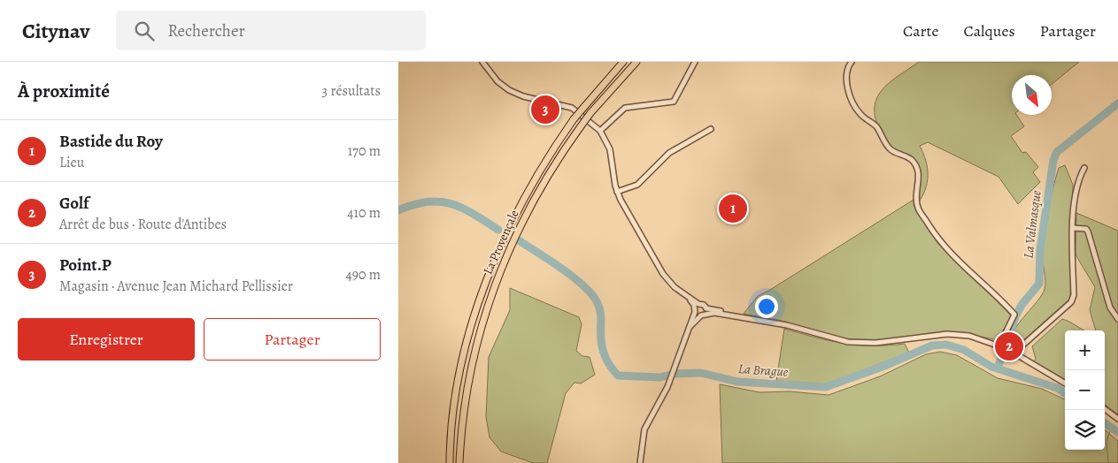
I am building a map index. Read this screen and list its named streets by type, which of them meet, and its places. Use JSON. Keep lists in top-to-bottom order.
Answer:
{
  "streets": {
    "highway": ["La Provençale"]
  },
  "water": ["La Valmasque", "La Brague"],
  "north": "bottom right",
  "page": {
    "header": "Citynav",
    "search": "Rechercher",
    "nav": ["Carte", "Calques", "Partager"],
    "heading": ["À proximité", "3 résultats"],
    "pins": ["3", "1", "2"],
    "list": [
      {
        "mark": "1",
        "name": "Bastide du Roy",
        "note": "Lieu",
        "value": "170 m"
      },
      {
        "mark": "2",
        "name": "Golf",
        "note": "Arrêt de bus · Route d'Antibes",
        "value": "410 m"
      },
      {
        "mark": "3",
        "name": "Point.P",
        "note": "Magasin · Avenue Jean Michard Pellissier",
        "value": "490 m"
      }
    ],
    "buttons": ["Enregistrer", "Partager"],
    "map_buttons": ["+", "−"]
  }
}
